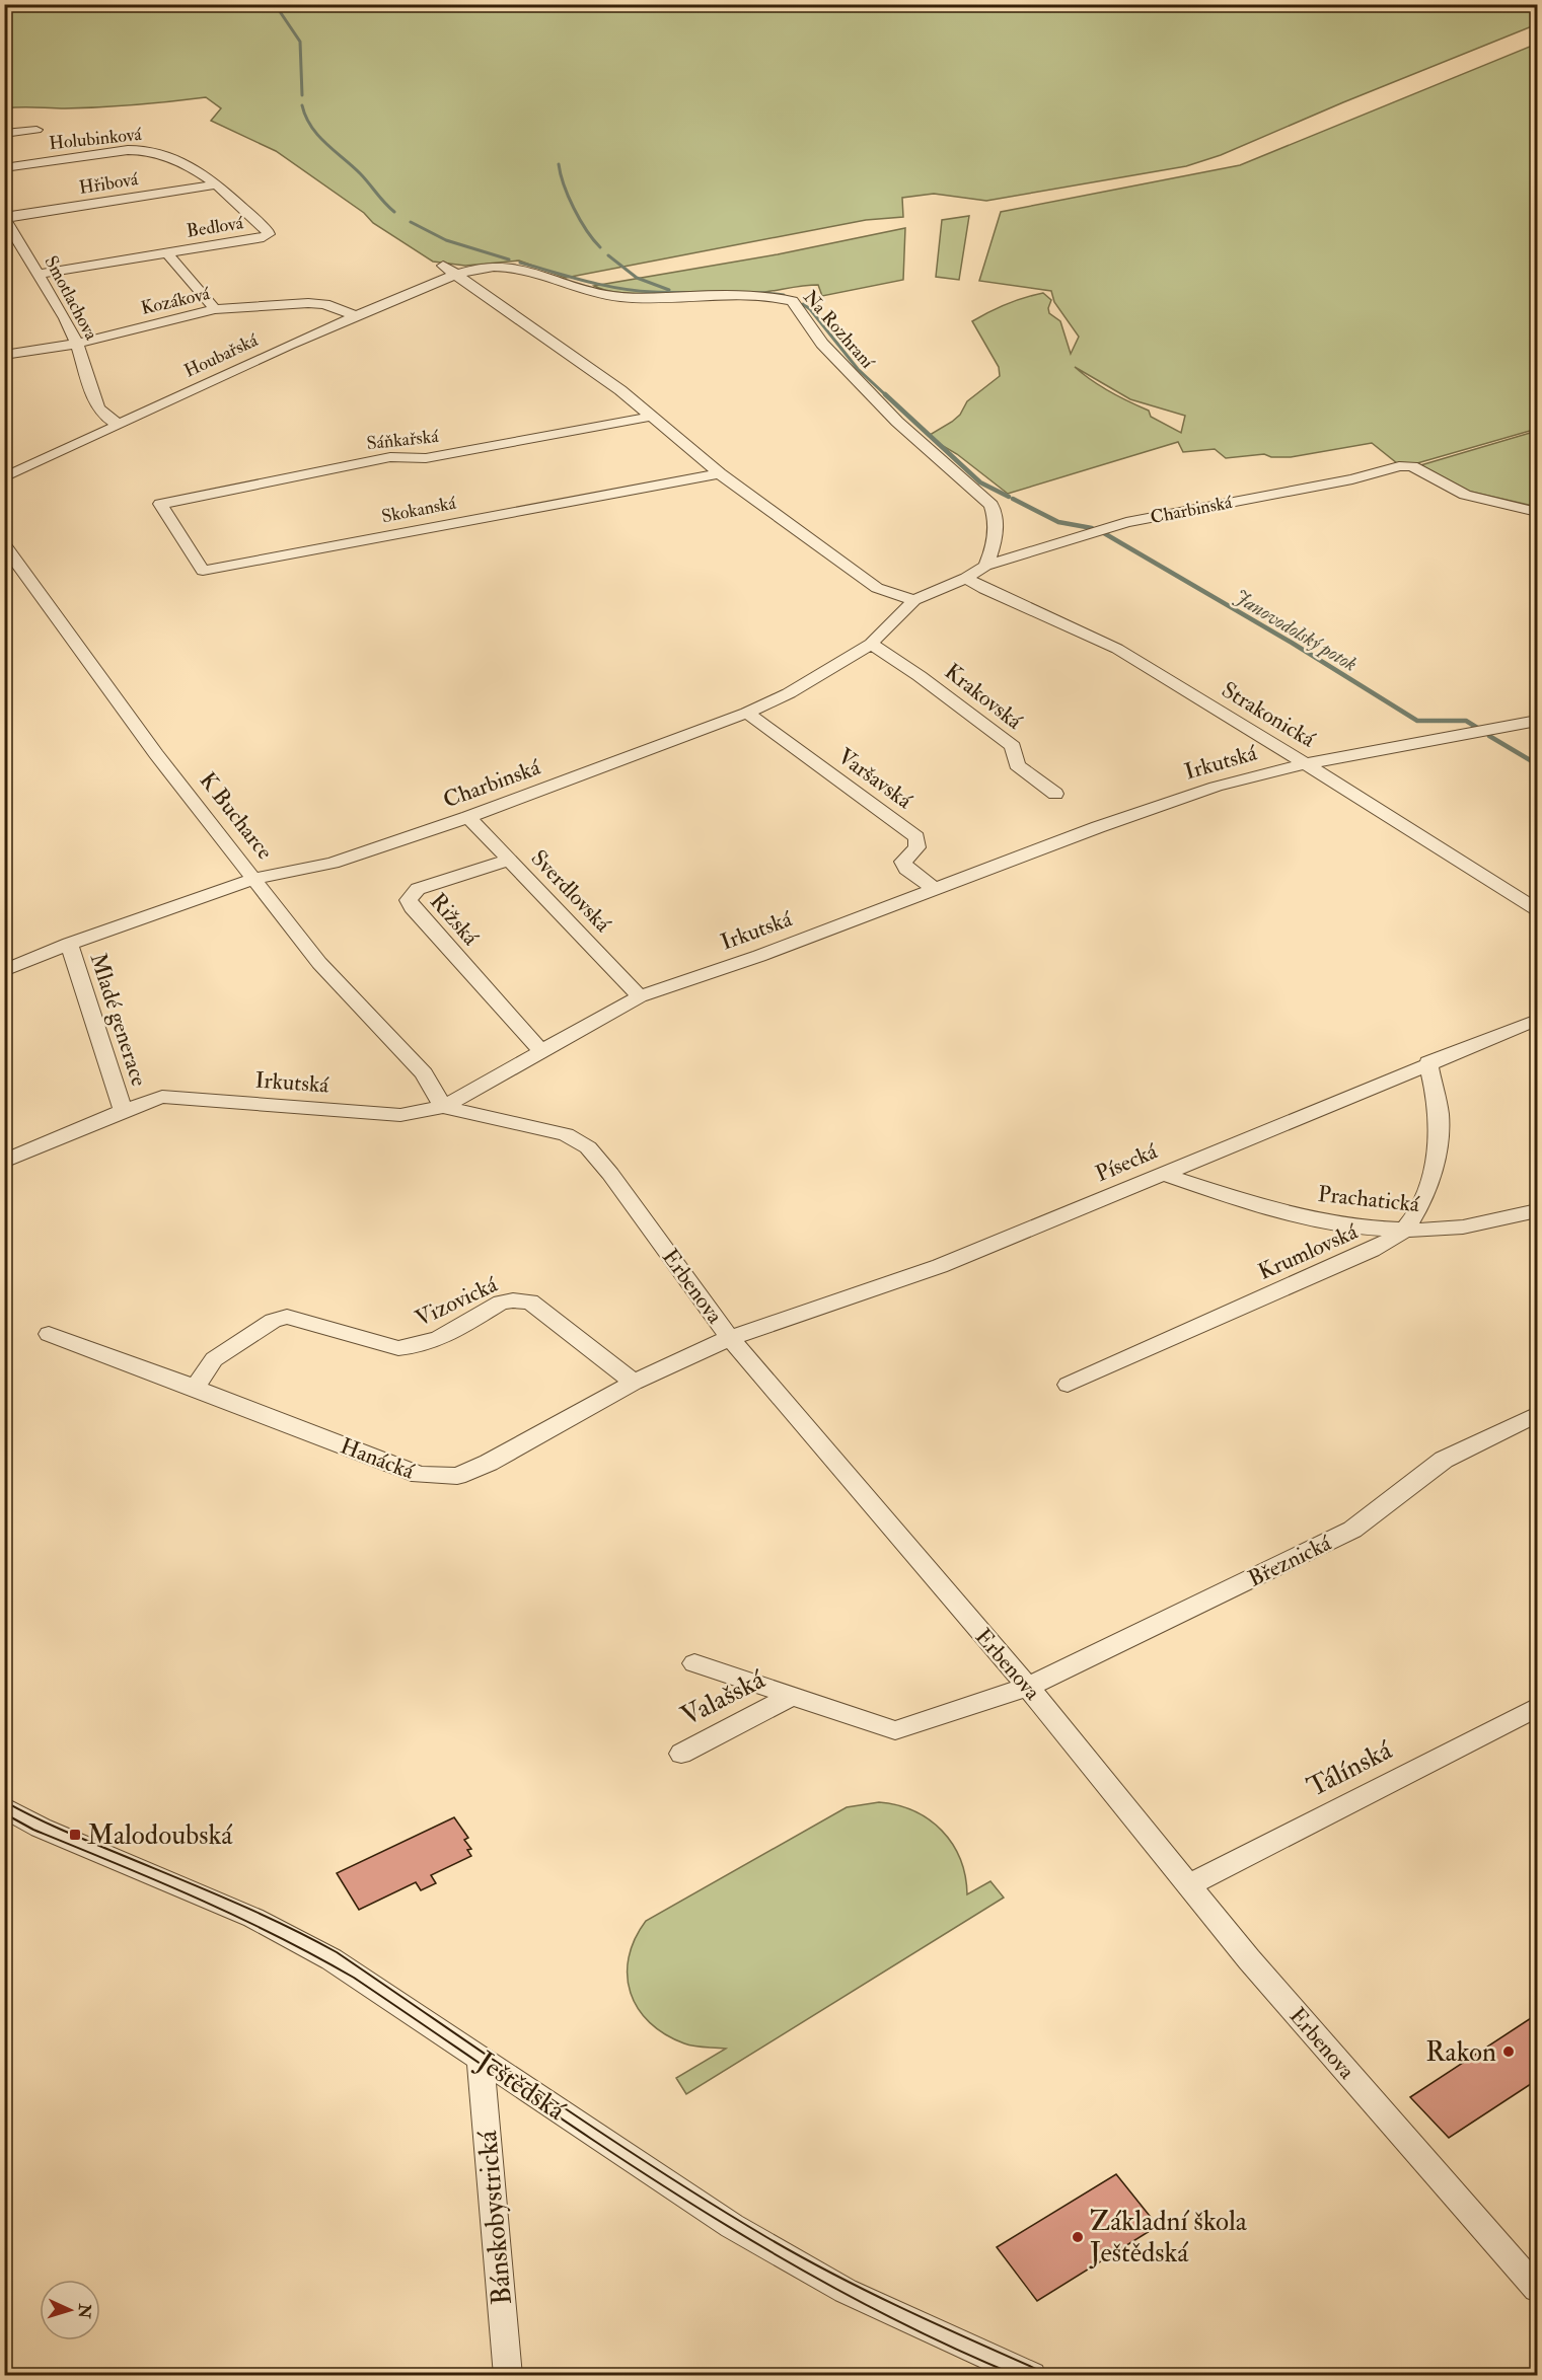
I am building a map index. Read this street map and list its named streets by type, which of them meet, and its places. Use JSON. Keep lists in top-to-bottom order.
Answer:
{
  "streets": {
    "street": [
      "Holubinková",
      "Hřibová",
      "Bedlová",
      "Smotlachova",
      "Kozáková",
      "Na Rozhraní",
      "Houbařská",
      "Sáňkařská",
      "Skokanská",
      "Charbinská",
      "Krakovská",
      "Strakonická",
      "Irkutská",
      "Varšavská",
      "K Bucharce",
      "Sverdlovská",
      "Rižská",
      "Mladé generace",
      "Písecká",
      "Prachatická",
      "Krumlovská",
      "Erbenova",
      "Vizovická",
      "Hanácká",
      "Březnická",
      "Valašská",
      "Tálínská",
      "Ještědská",
      "Bánskobystrická"
    ]
  },
  "crossings": [
    ["Holubinková", "Hřibová"],
    ["Holubinková", "Bedlová"],
    ["Hřibová", "Bedlová"],
    ["Hřibová", "Smotlachova"],
    ["Bedlová", "Smotlachova"],
    ["Bedlová", "Kozáková"],
    ["Smotlachova", "Kozáková"],
    ["Smotlachova", "Houbařská"],
    ["Kozáková", "Houbařská"],
    ["Na Rozhraní", "Houbařská"],
    ["Na Rozhraní", "Charbinská"],
    ["Sáňkařská", "Skokanská"],
    ["Charbinská", "Krakovská"],
    ["Charbinská", "Strakonická"],
    ["Charbinská", "Varšavská"],
    ["Charbinská", "K Bucharce"],
    ["Charbinská", "Sverdlovská"],
    ["Charbinská", "Mladé generace"],
    ["Strakonická", "Irkutská"],
    ["Irkutská", "Varšavská"],
    ["Irkutská", "K Bucharce"],
    ["Irkutská", "Sverdlovská"],
    ["Irkutská", "Rižská"],
    ["Irkutská", "Mladé generace"],
    ["Irkutská", "Erbenova"],
    ["K Bucharce", "Erbenova"],
    ["Sverdlovská", "Rižská"],
    ["Písecká", "Prachatická"],
    ["Písecká", "Krumlovská"],
    ["Písecká", "Erbenova"],
    ["Písecká", "Hanácká"],
    ["Prachatická", "Krumlovská"],
    ["Erbenova", "Hanácká"],
    ["Erbenova", "Březnická"],
    ["Erbenova", "Valašská"],
    ["Erbenova", "Tálínská"],
    ["Vizovická", "Hanácká"],
    ["Březnická", "Valašská"],
    ["Ještědská", "Bánskobystrická"]
  ],
  "water": ["Janovodolský potok"],
  "places": {
    "transit": ["Malodoubská"],
    "other": ["Rakon", "Základní škola Ještědská"]
  },
  "north": "right"
}
